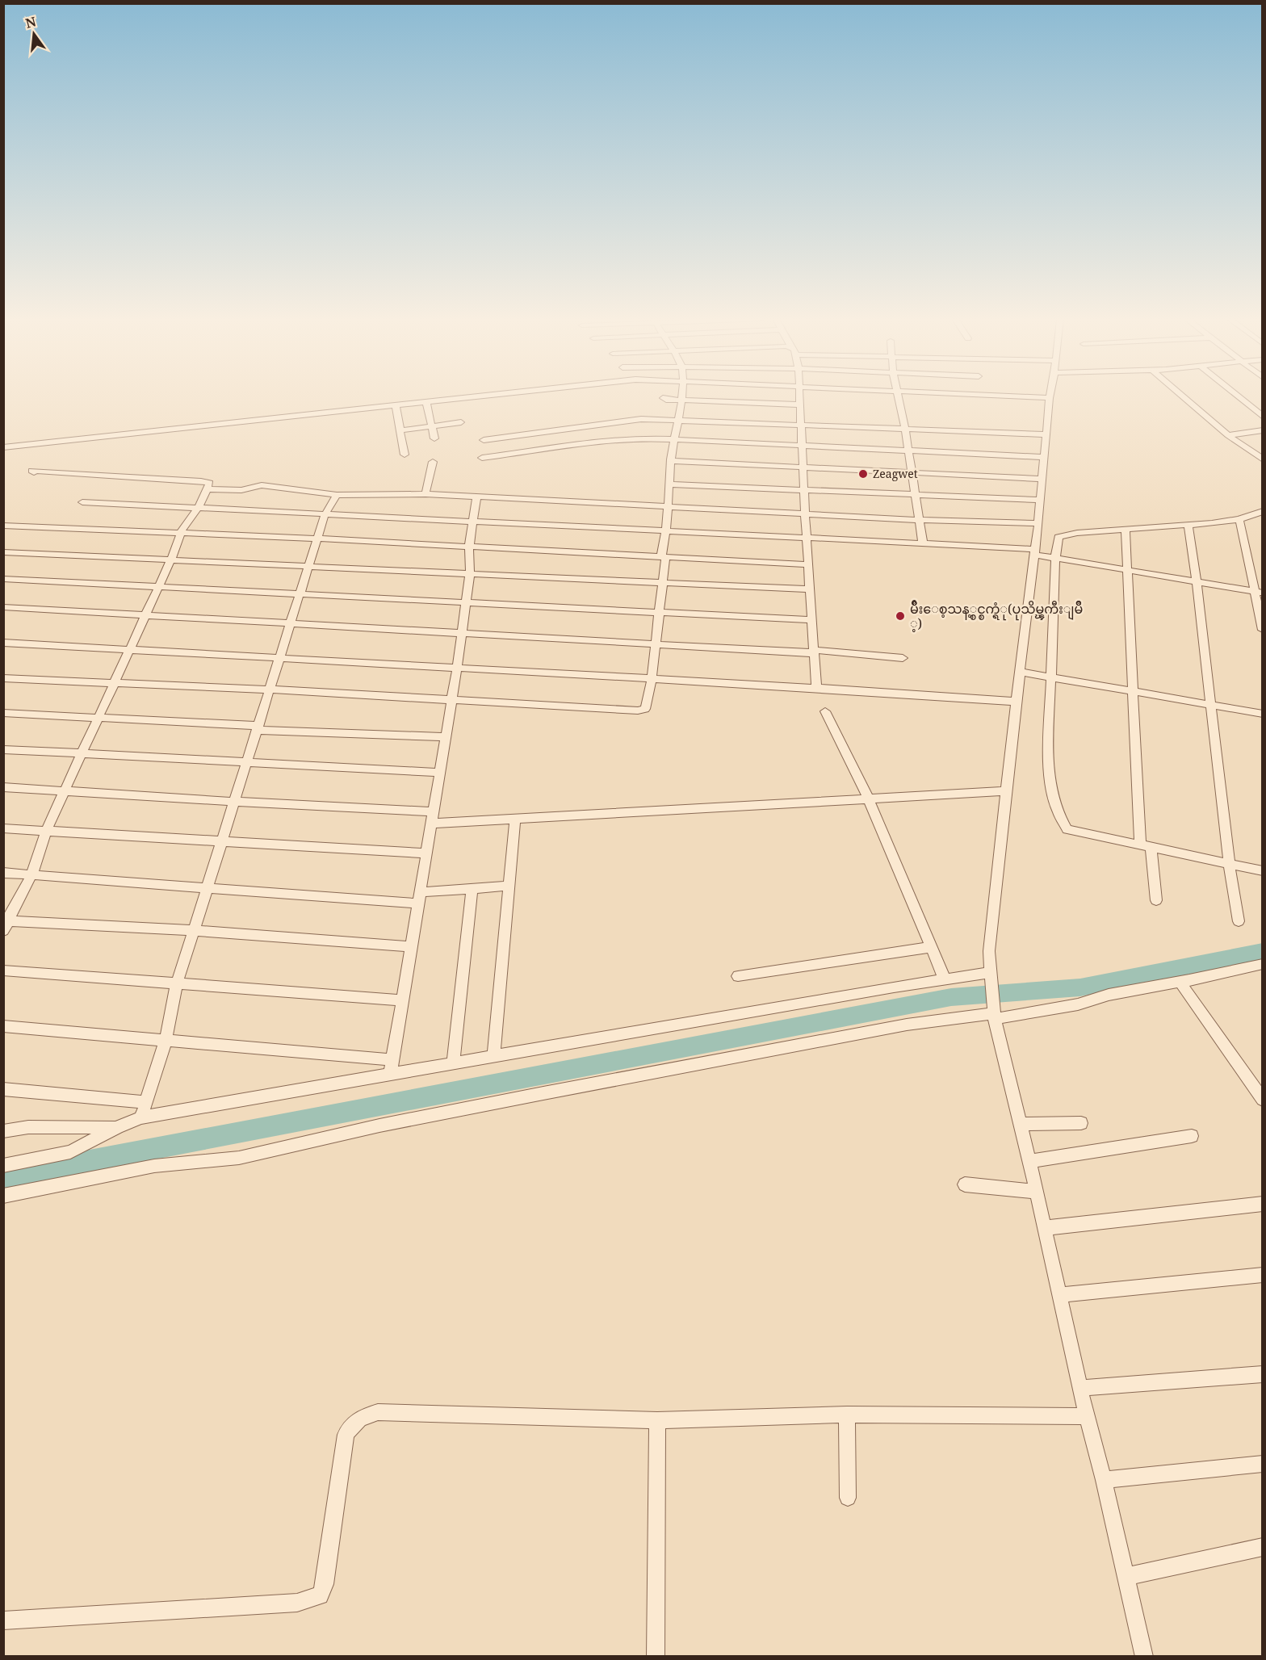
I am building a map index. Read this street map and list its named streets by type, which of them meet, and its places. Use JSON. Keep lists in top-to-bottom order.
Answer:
{
  "places": ["Zeagwet", "မ်ိဳးေစ့သန့္စင္စက္ရံု(ပုသိမ္ၾကီးျမိဳ ့)"],
  "north": "top"
}
